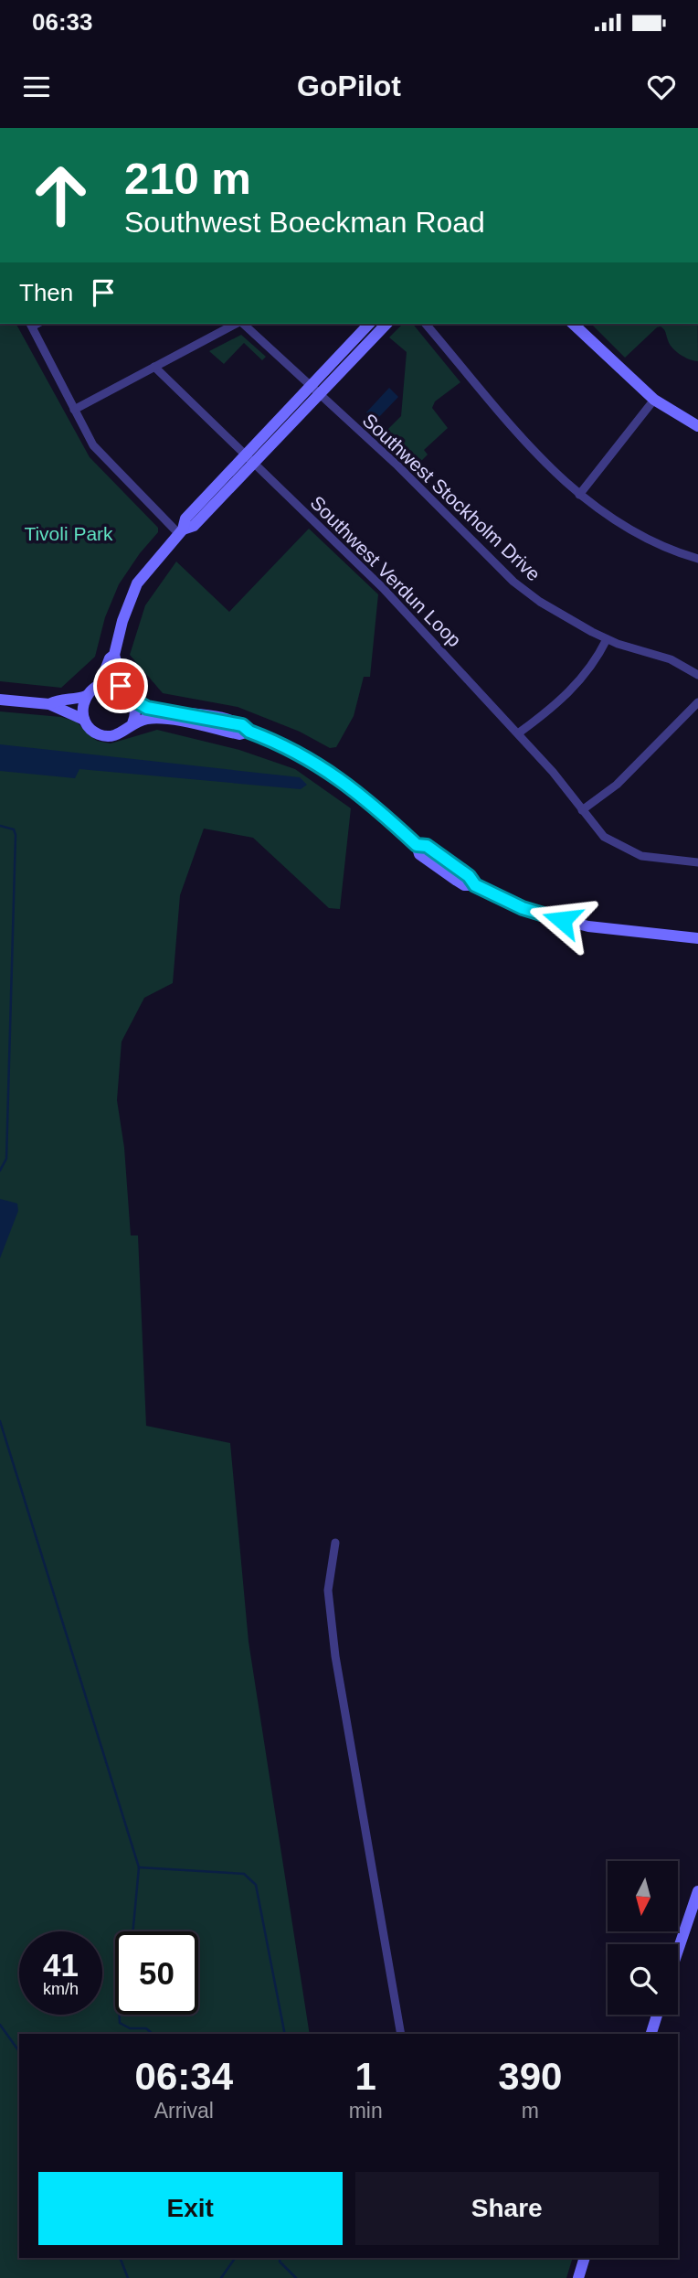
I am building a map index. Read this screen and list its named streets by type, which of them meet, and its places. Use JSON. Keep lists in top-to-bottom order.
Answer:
{
  "streets": {
    "street": ["Southwest Stockholm Drive", "Southwest Verdun Loop"]
  },
  "parks": ["Tivoli Park"],
  "north": "bottom",
  "page": {
    "status": "06:33",
    "header": "GoPilot",
    "turn": ["210 m", "Southwest Boeckman Road"],
    "then": "Then",
    "speed": "41 km/h",
    "limit": "50",
    "eta": [
      "06:34",
      "Arrival",
      "1",
      "min",
      "390",
      "m"
    ],
    "buttons": ["Exit", "Share"]
  }
}
